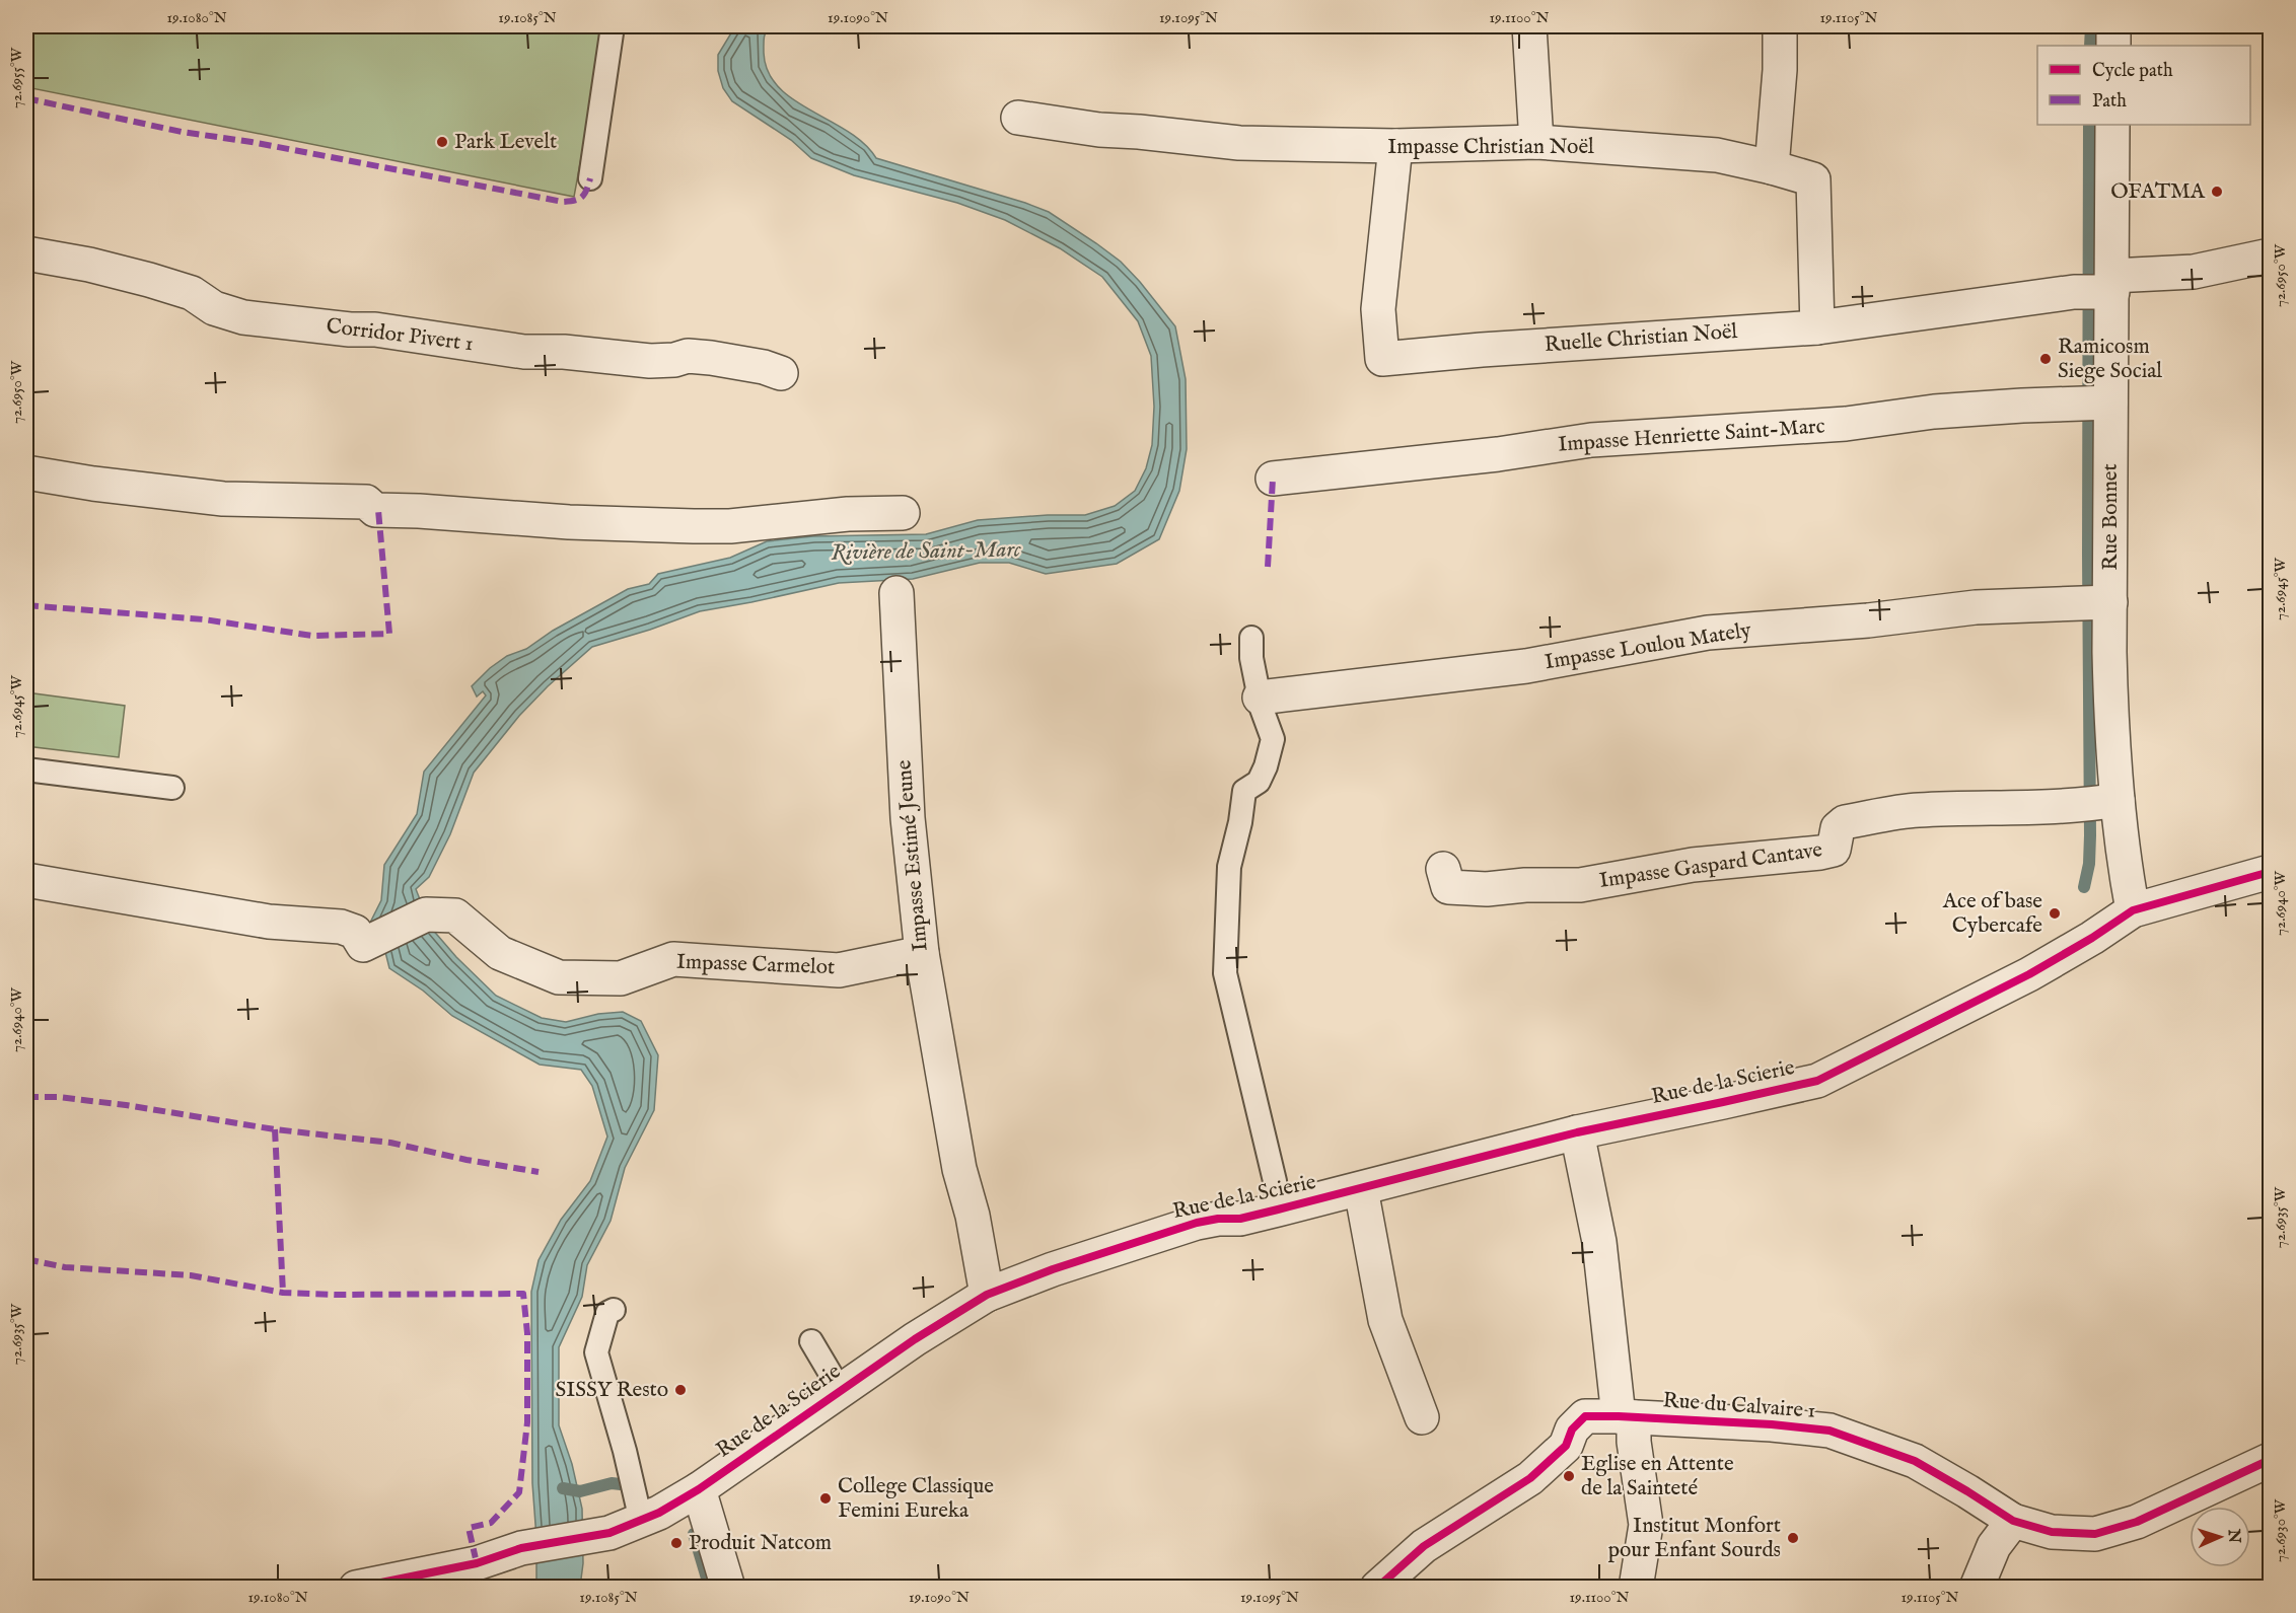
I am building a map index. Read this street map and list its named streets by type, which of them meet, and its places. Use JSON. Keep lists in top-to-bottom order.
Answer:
{
  "streets": {
    "street": [
      "Impasse Christian Noël",
      "Corridor Pivert 1",
      "Ruelle Christian Noël",
      "Impasse Henriette Saint-Marc",
      "Rue Bonnet",
      "Impasse Loulou Mately",
      "Impasse Estimé Jeune",
      "Impasse Gaspard Cantave",
      "Impasse Carmelot",
      "Rue de la Scierie",
      "Rue du Calvaire 1"
    ]
  },
  "crossings": [
    ["Impasse Christian Noël", "Ruelle Christian Noël"],
    ["Ruelle Christian Noël", "Rue Bonnet"],
    ["Impasse Henriette Saint-Marc", "Rue Bonnet"],
    ["Rue Bonnet", "Impasse Loulou Mately"],
    ["Rue Bonnet", "Impasse Gaspard Cantave"],
    ["Rue Bonnet", "Rue de la Scierie"],
    ["Impasse Estimé Jeune", "Impasse Carmelot"],
    ["Impasse Estimé Jeune", "Rue de la Scierie"]
  ],
  "water": ["Rivière de Saint-Marc"],
  "places": [
    "Park Levelt",
    "OFATMA",
    "Ramicosm Siege Social",
    "Ace of base Cybercafe",
    "SISSY Resto",
    "Eglise en Attente de la Sainteté",
    "College Classique Femini Eureka",
    "Institut Monfort pour Enfant Sourds",
    "Produit Natcom"
  ],
  "legend": ["Cycle path", "Path"],
  "north": "right",
  "coordinates": [
    "19.1080°N",
    "19.1085°N",
    "19.1090°N",
    "19.1095°N",
    "19.1100°N",
    "19.1105°N",
    "72.6955°W",
    "72.6950°W",
    "72.6945°W",
    "72.6940°W",
    "72.6935°W",
    "72.6930°W"
  ]
}
